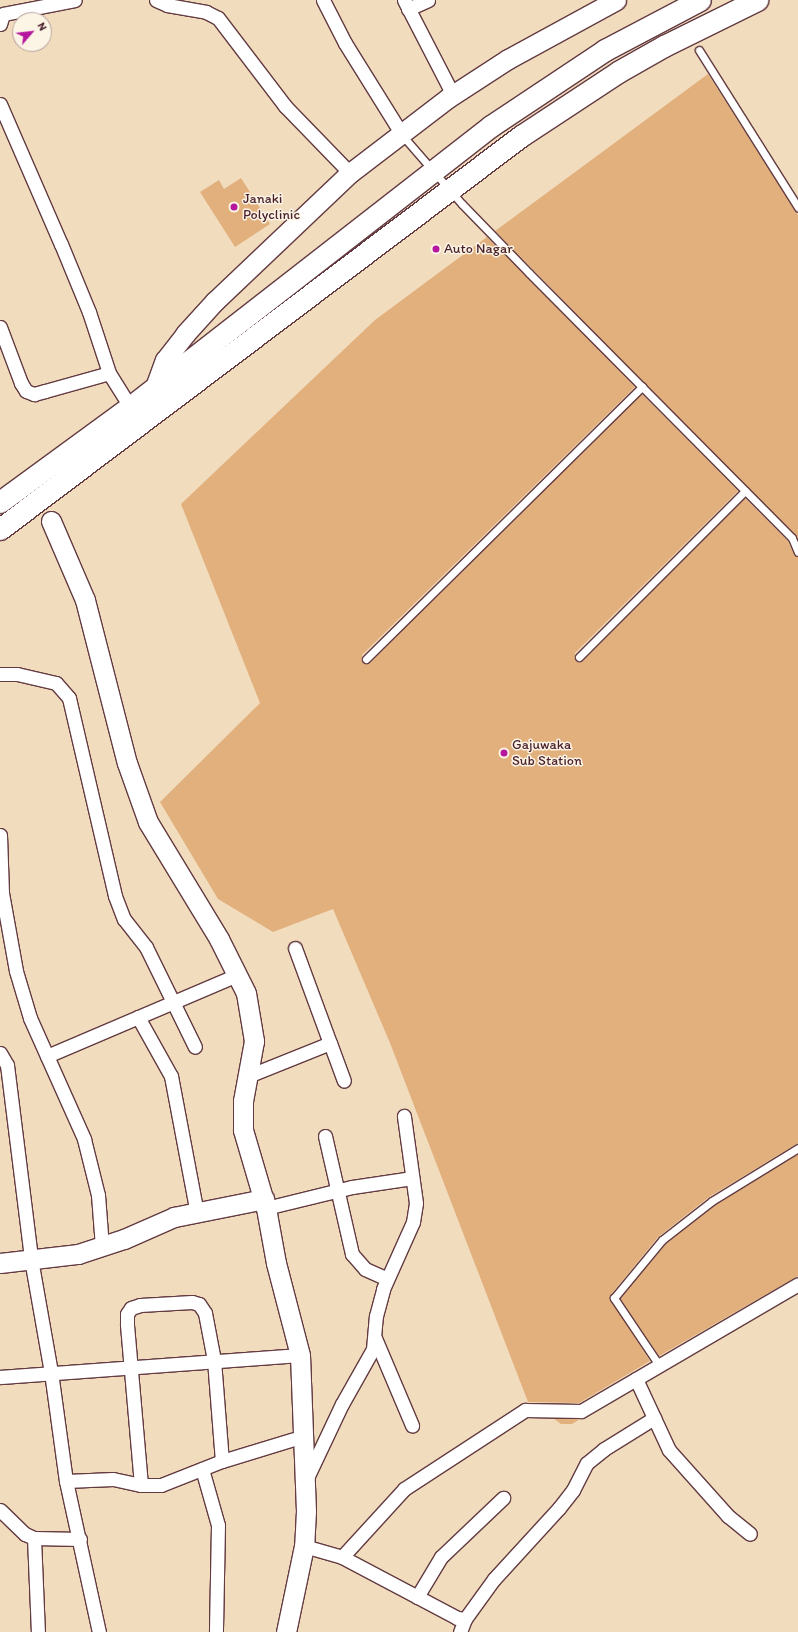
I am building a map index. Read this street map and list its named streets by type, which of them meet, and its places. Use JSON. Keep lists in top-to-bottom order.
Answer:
{
  "places": ["Janaki Polyclinic", "Auto Nagar", "Gajuwaka Sub Station"],
  "north": "top right"
}
